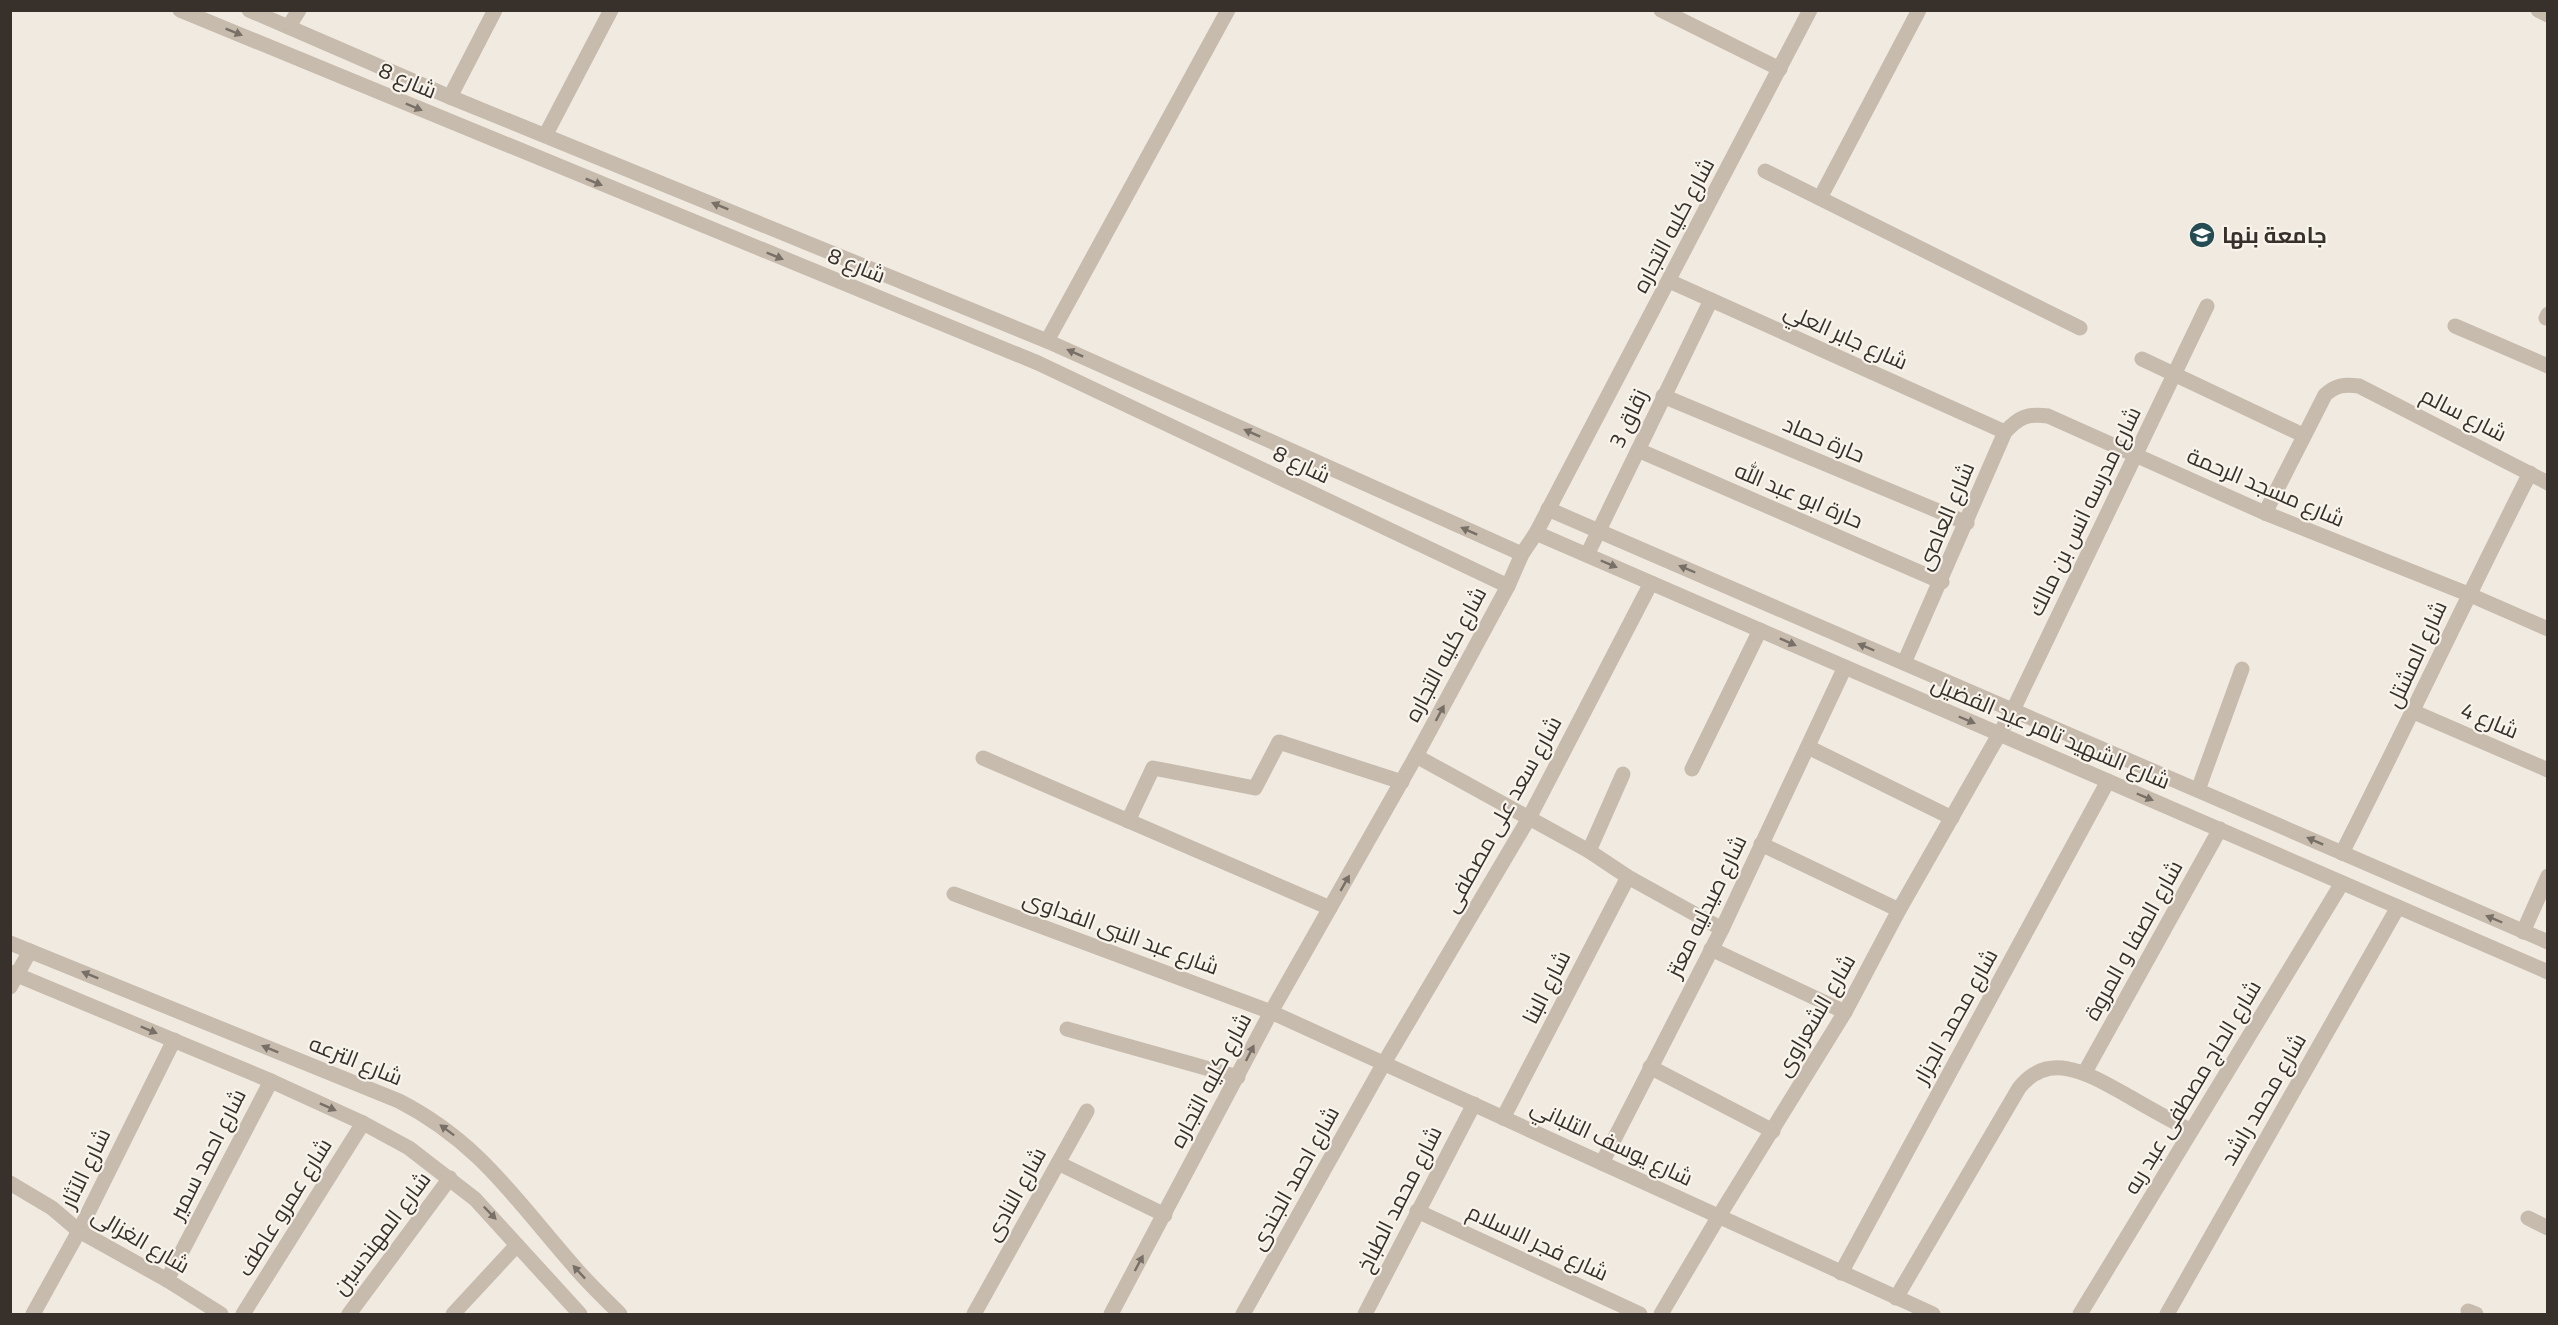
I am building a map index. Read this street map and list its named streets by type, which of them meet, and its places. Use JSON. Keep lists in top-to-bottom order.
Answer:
{
  "streets": {
    "street": [
      "شارع 8",
      "شارع كليه التجاره",
      "شارع جابر العلي",
      "شارع سالم",
      "زقاق 3",
      "حارة حماد",
      "شارع مسجد الرحمة",
      "حارة ابو عبد الله",
      "شارع مدرسه انس بن مالك",
      "شارع العاصى",
      "شارع المشتل",
      "شارع 4",
      "شارع الشهيد تامر عبد الفضيل",
      "شارع سعد على مصطفى",
      "شارع صيدليه معتز",
      "شارع عبد النبى الفداوى",
      "شارع الصفا و المروة",
      "شارع البنا",
      "شارع الشعراوى",
      "شارع محمد الجزار",
      "شارع الترعه",
      "شارع الحاج مصطفى عبد ربه",
      "شارع محمد راشد",
      "شارع يوسف التلباني",
      "شارع احمد سمير",
      "شارع الآثار",
      "شارع احمد الجندى",
      "شارع النادى",
      "شارع محمد الطباخ",
      "شارع عمرو عاطف",
      "شارع المهندسين",
      "شارع الغزالى",
      "شارع فجر الاسلام"
    ]
  },
  "crossings": [
    ["شارع 8", "شارع كليه التجاره"],
    ["شارع كليه التجاره", "شارع جابر العلي"],
    ["شارع كليه التجاره", "شارع الشهيد تامر عبد الفضيل"],
    ["شارع كليه التجاره", "شارع عبد النبى الفداوى"],
    ["شارع كليه التجاره", "شارع يوسف التلباني"],
    ["شارع جابر العلي", "زقاق 3"],
    ["شارع جابر العلي", "شارع مسجد الرحمة"],
    ["شارع جابر العلي", "شارع العاصى"],
    ["شارع سالم", "شارع المشتل"],
    ["زقاق 3", "حارة حماد"],
    ["زقاق 3", "حارة ابو عبد الله"],
    ["زقاق 3", "شارع الشهيد تامر عبد الفضيل"],
    ["حارة حماد", "شارع العاصى"],
    ["شارع مسجد الرحمة", "شارع مدرسه انس بن مالك"],
    ["شارع مسجد الرحمة", "شارع العاصى"],
    ["شارع مسجد الرحمة", "شارع المشتل"],
    ["حارة ابو عبد الله", "شارع العاصى"],
    ["شارع مدرسه انس بن مالك", "شارع الشهيد تامر عبد الفضيل"],
    ["شارع مدرسه انس بن مالك", "شارع الشعراوى"],
    ["شارع العاصى", "شارع الشهيد تامر عبد الفضيل"],
    ["شارع المشتل", "شارع 4"],
    ["شارع المشتل", "شارع الشهيد تامر عبد الفضيل"],
    ["شارع الشهيد تامر عبد الفضيل", "شارع سعد على مصطفى"],
    ["شارع الشهيد تامر عبد الفضيل", "شارع صيدليه معتز"],
    ["شارع الشهيد تامر عبد الفضيل", "شارع الصفا و المروة"],
    ["شارع الشهيد تامر عبد الفضيل", "شارع الشعراوى"],
    ["شارع الشهيد تامر عبد الفضيل", "شارع محمد الجزار"],
    ["شارع الشهيد تامر عبد الفضيل", "شارع الحاج مصطفى عبد ربه"],
    ["شارع الشهيد تامر عبد الفضيل", "شارع محمد راشد"],
    ["شارع سعد على مصطفى", "شارع يوسف التلباني"],
    ["شارع سعد على مصطفى", "شارع احمد الجندى"],
    ["شارع صيدليه معتز", "شارع يوسف التلباني"],
    ["شارع عبد النبى الفداوى", "شارع يوسف التلباني"],
    ["شارع البنا", "شارع يوسف التلباني"],
    ["شارع الشعراوى", "شارع يوسف التلباني"],
    ["شارع محمد الجزار", "شارع يوسف التلباني"],
    ["شارع يوسف التلباني", "شارع احمد الجندى"],
    ["شارع يوسف التلباني", "شارع محمد الطباخ"],
    ["شارع احمد سمير", "شارع الغزالى"],
    ["شارع الآثار", "شارع الغزالى"],
    ["شارع محمد الطباخ", "شارع فجر الاسلام"]
  ],
  "one_way": ["شارع كليه التجاره"],
  "places": {
    "school or university": ["جامعة بنها"]
  }
}
